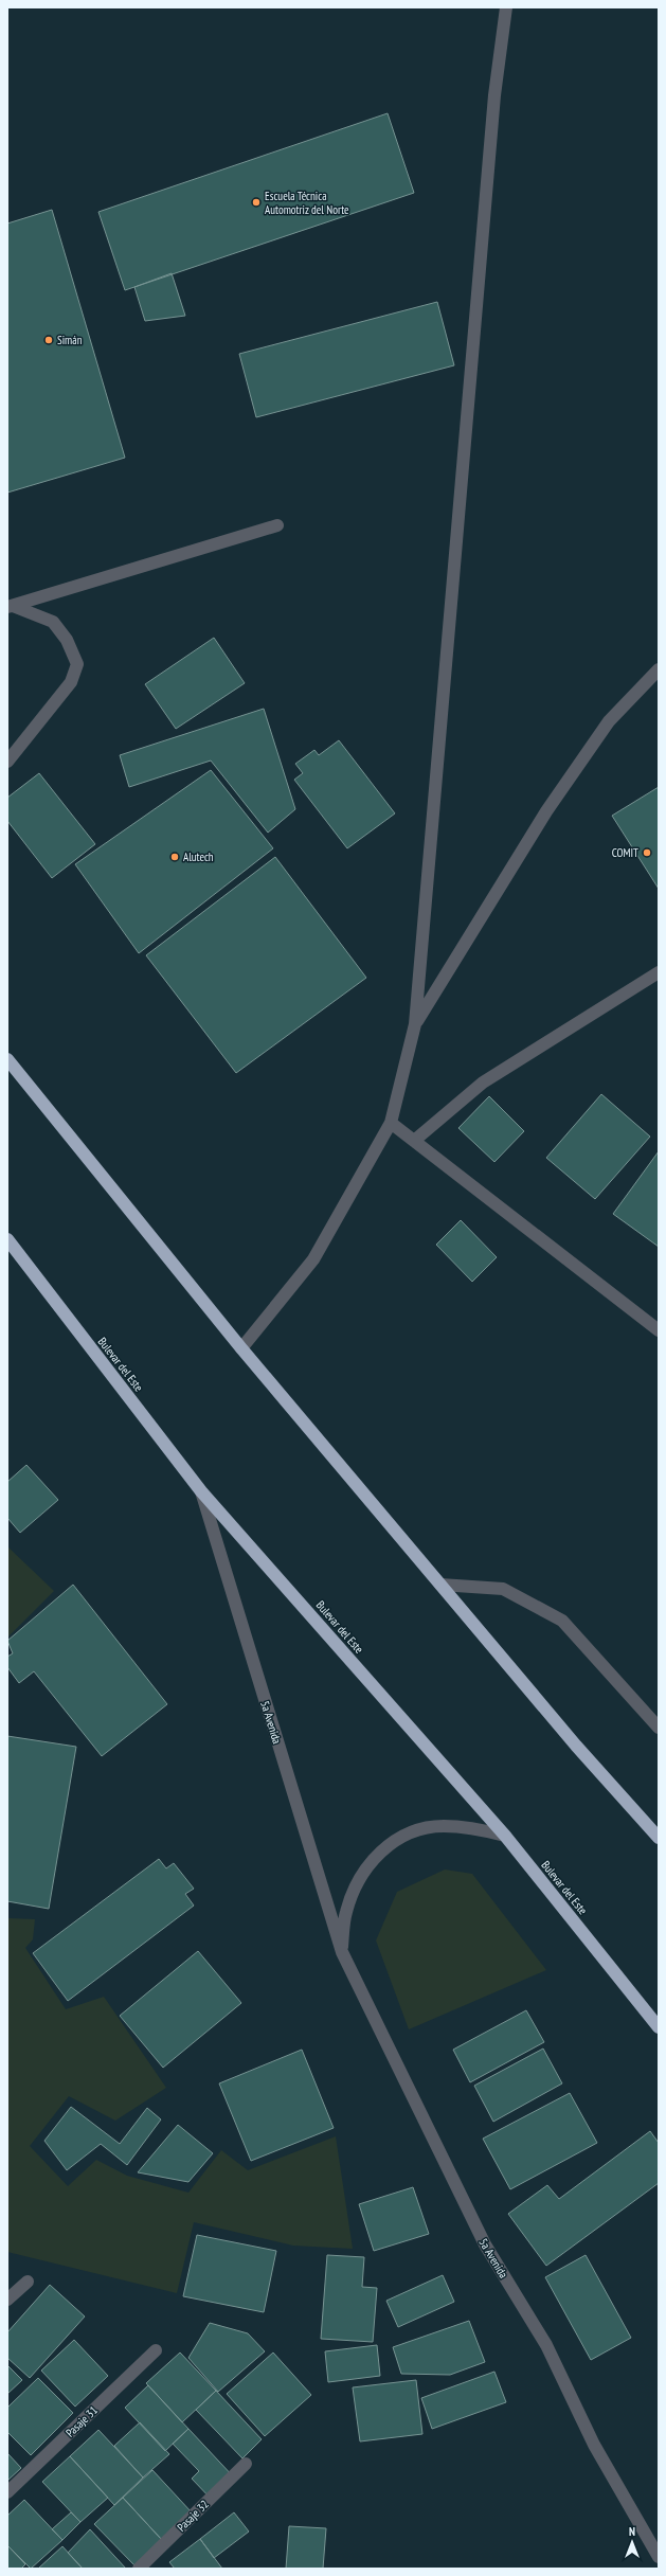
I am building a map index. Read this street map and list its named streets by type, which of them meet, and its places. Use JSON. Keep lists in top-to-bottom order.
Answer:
{
  "streets": {
    "highway": ["Bulevar del Este"],
    "street": ["5a Avenida", "Pasaje 31", "Pasaje 32"]
  },
  "crossings": [
    ["Bulevar del Este", "5a Avenida"]
  ],
  "places": [
    "Escuela Técnica Automotriz del Norte",
    "Simán",
    "COMIT",
    "Alutech"
  ],
  "north": "top"
}
